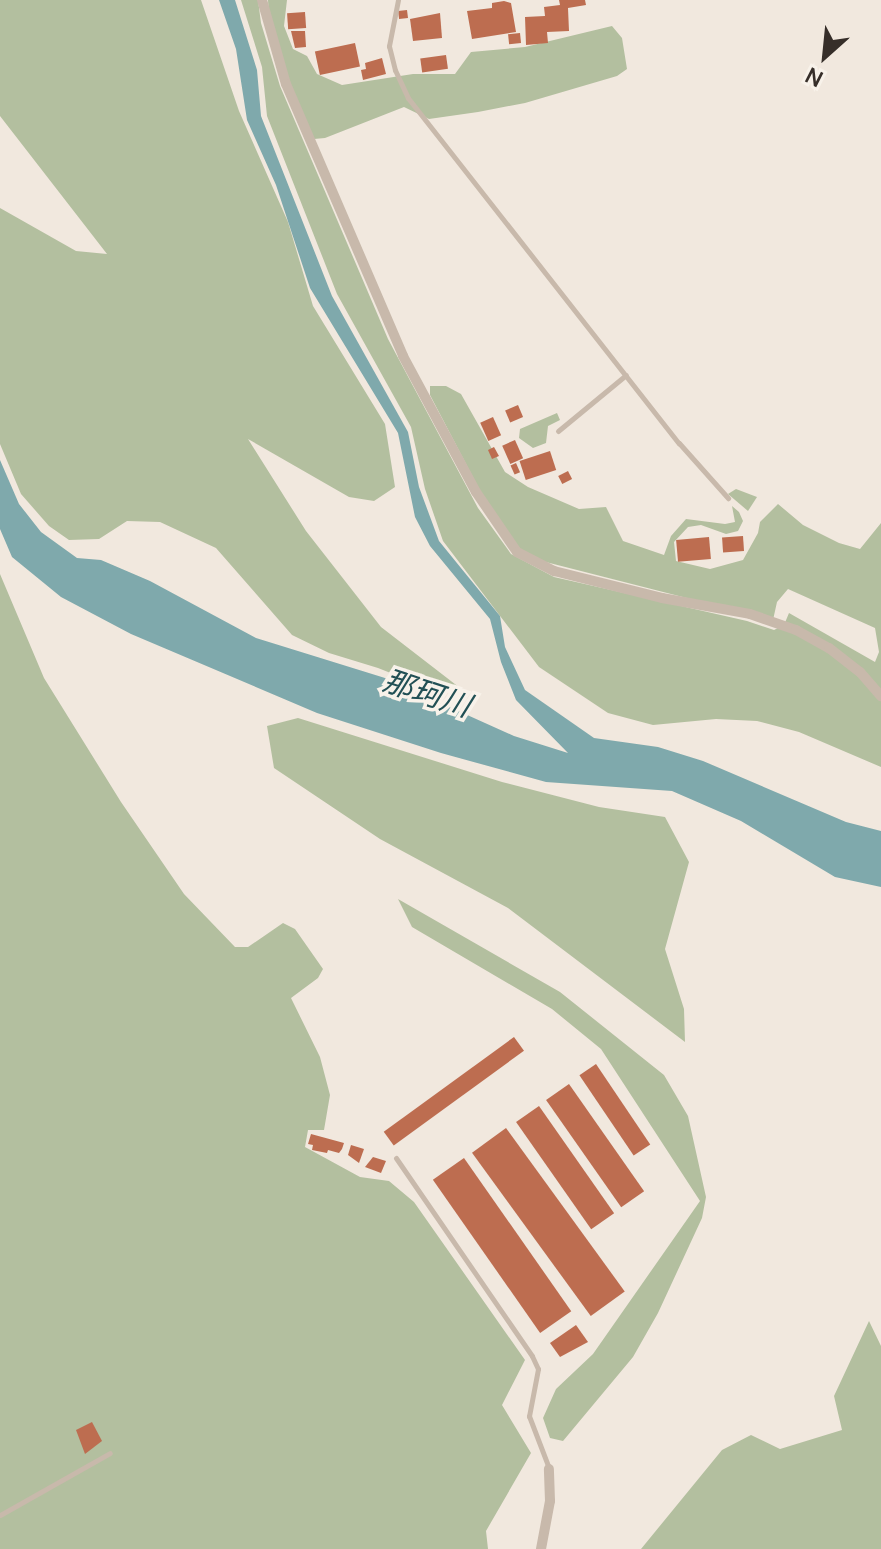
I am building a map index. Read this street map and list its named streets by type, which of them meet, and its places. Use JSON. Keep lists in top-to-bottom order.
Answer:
{
  "water": ["那珂川"],
  "north": "bottom left"
}
